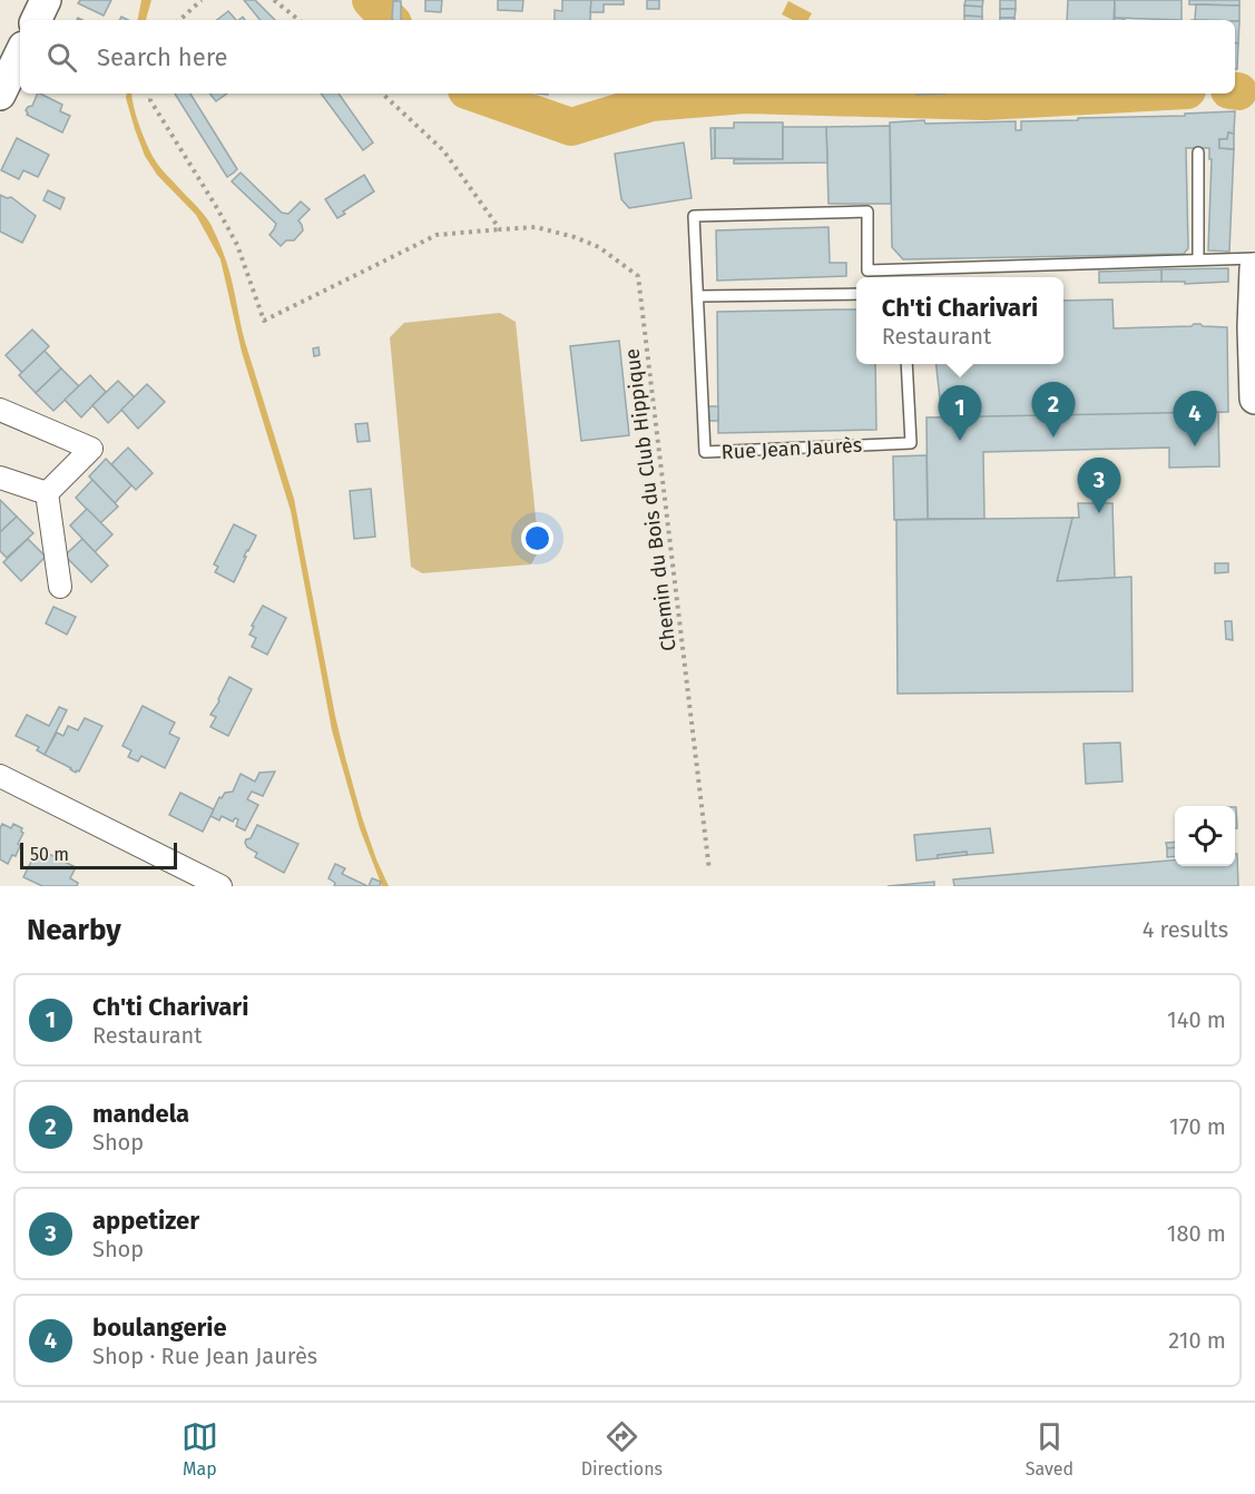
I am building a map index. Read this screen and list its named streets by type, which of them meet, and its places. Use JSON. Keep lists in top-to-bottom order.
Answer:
{
  "streets": {
    "lane": ["Rue Jean Jaurès"],
    "path": ["Chemin du Bois du Club Hippique"]
  },
  "scale_bar": "50 m",
  "page": {
    "search": "Search here",
    "popup": ["Ch'ti Charivari", "Restaurant"],
    "pins": [
      "2",
      "1",
      "4",
      "3"
    ],
    "scale": "50 m",
    "heading": ["Nearby", "4 results"],
    "list": [
      {
        "mark": "1",
        "name": "Ch'ti Charivari",
        "note": "Restaurant",
        "value": "140 m"
      },
      {
        "mark": "2",
        "name": "mandela",
        "note": "Shop",
        "value": "170 m"
      },
      {
        "mark": "3",
        "name": "appetizer",
        "note": "Shop",
        "value": "180 m"
      },
      {
        "mark": "4",
        "name": "boulangerie",
        "note": "Shop · Rue Jean Jaurès",
        "value": "210 m"
      }
    ],
    "nav": ["Map", "Directions", "Saved"]
  }
}
